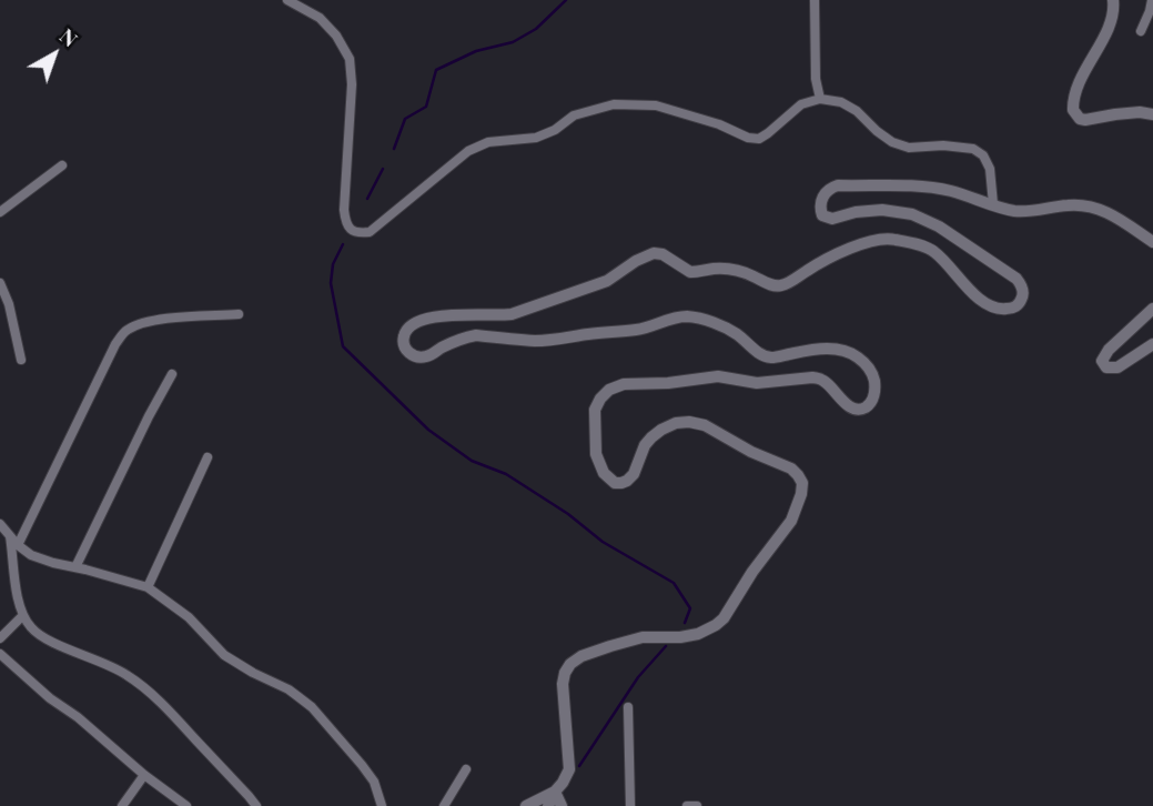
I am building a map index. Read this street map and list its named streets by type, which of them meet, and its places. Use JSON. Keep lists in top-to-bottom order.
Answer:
{
  "north": "top right"
}
